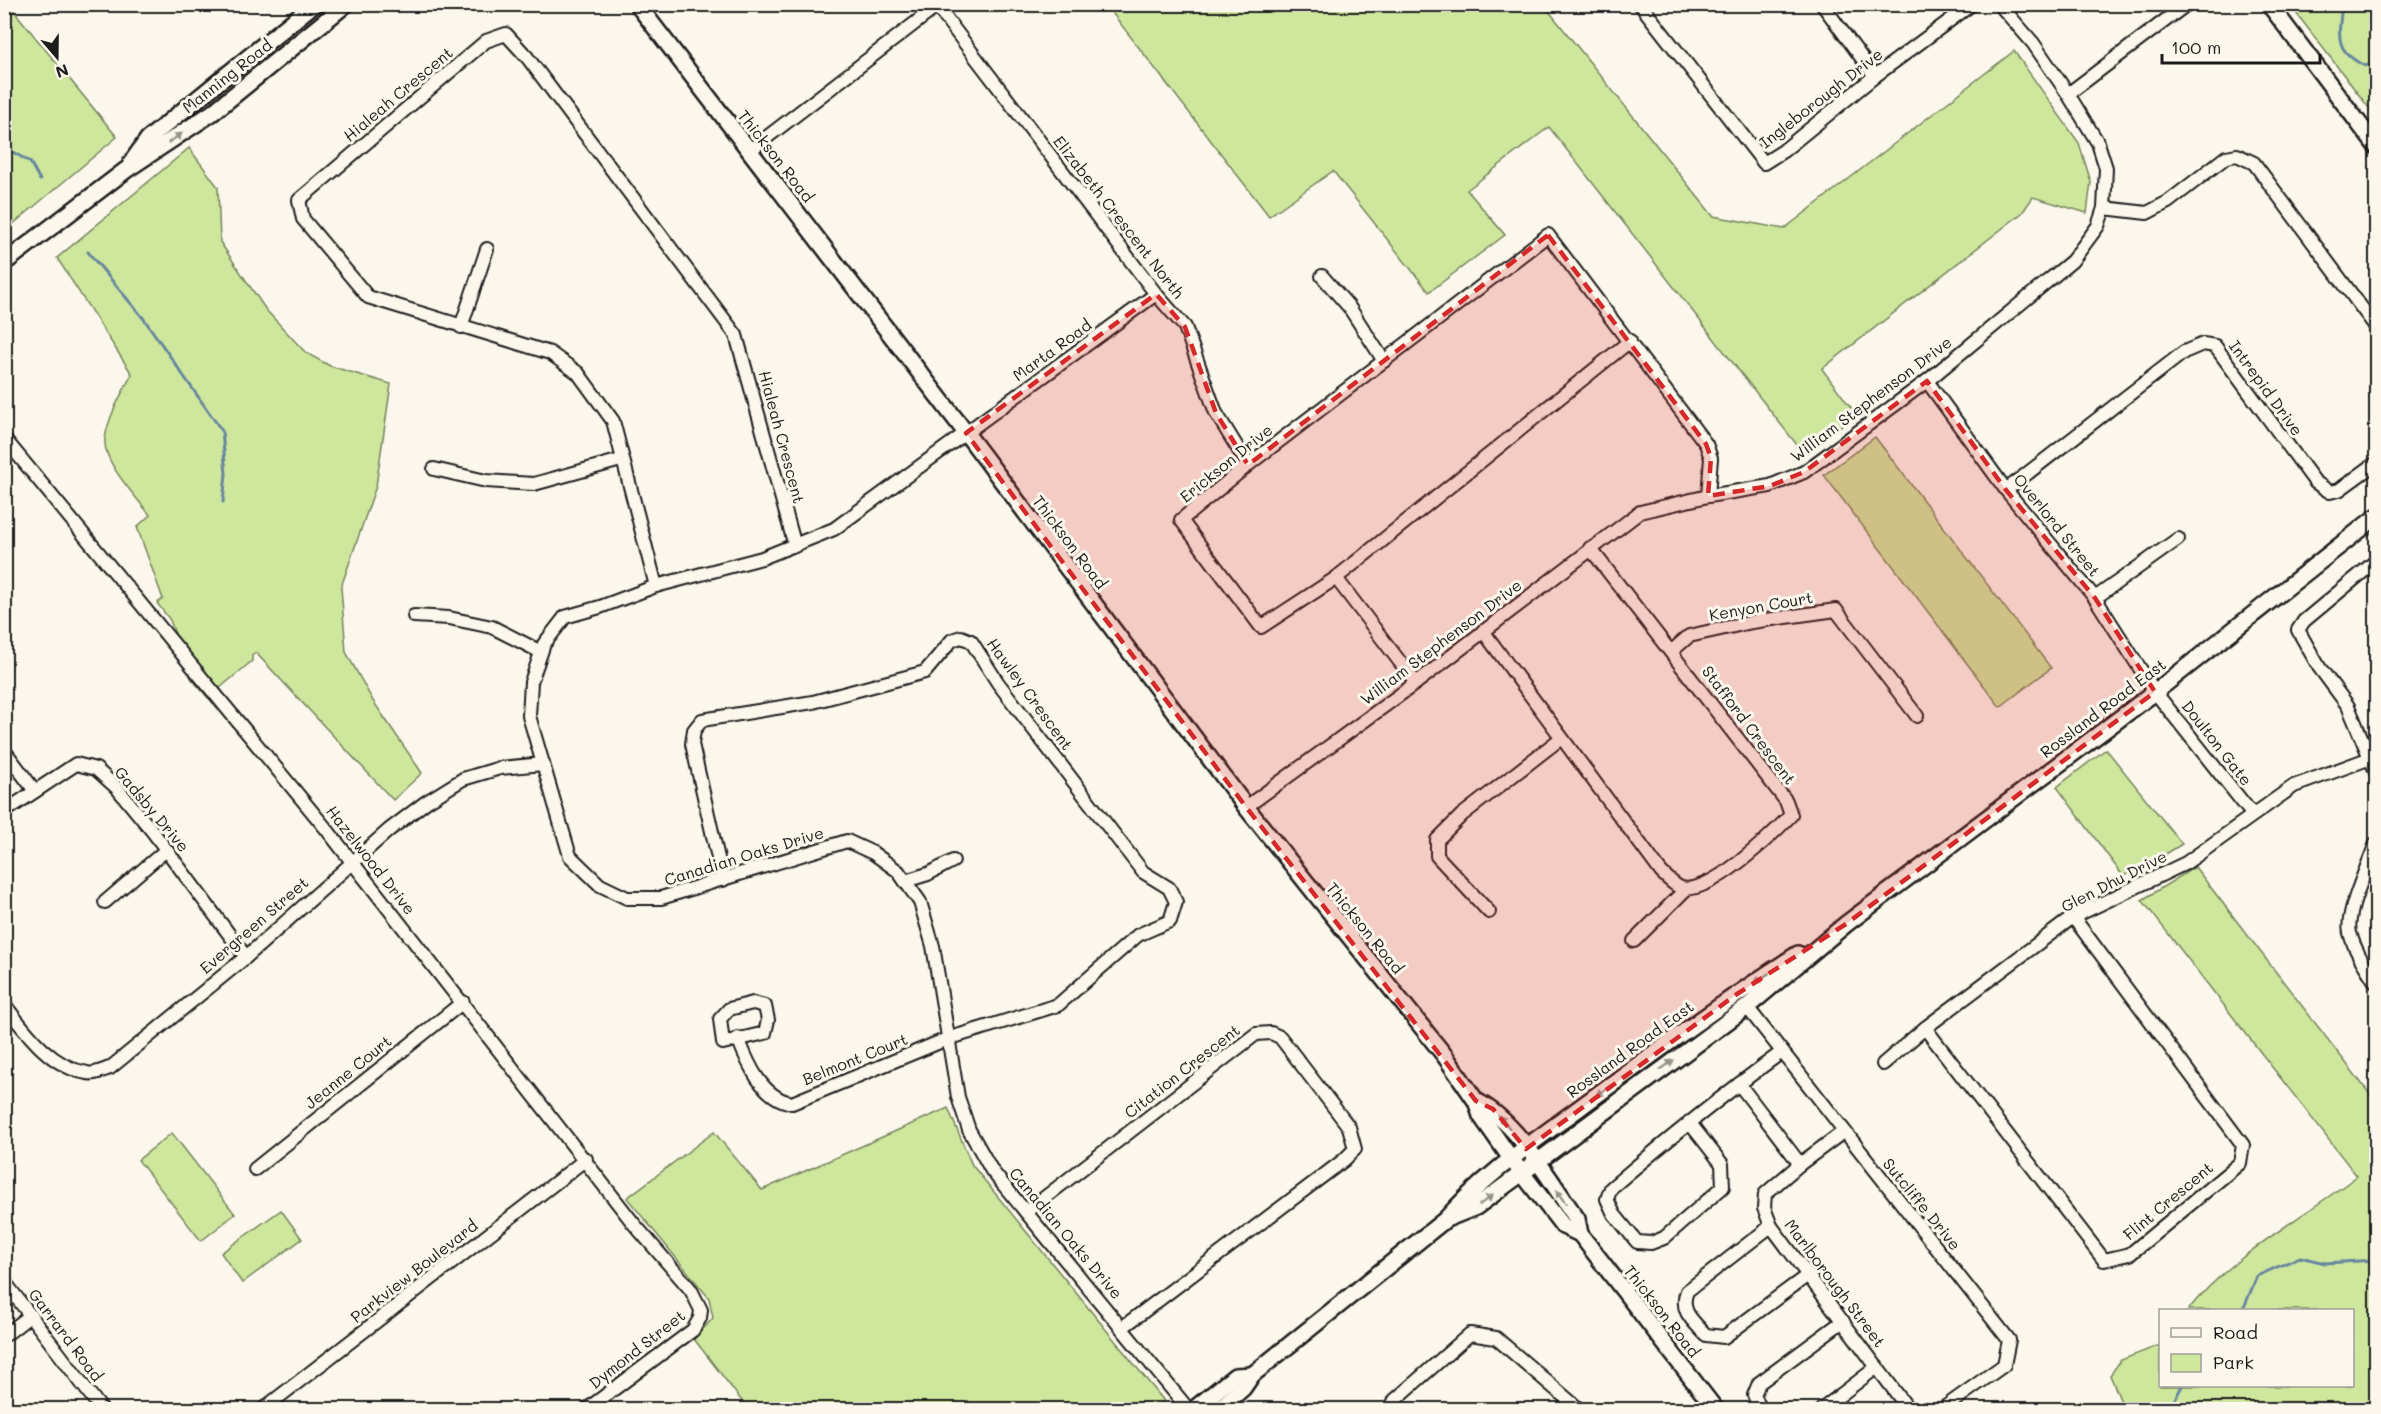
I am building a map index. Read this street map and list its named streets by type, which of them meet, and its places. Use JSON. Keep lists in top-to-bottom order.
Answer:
{
  "streets": {
    "main road": ["Manning Road", "Thickson Road", "Rossland Road East"],
    "street": [
      "Hialeah Crescent",
      "Ingleborough Drive",
      "Elizabeth Crescent North",
      "Marta Road",
      "Intrepid Drive",
      "William Stephenson Drive",
      "Erickson Drive",
      "Overlord Street",
      "Kenyon Court",
      "Hawley Crescent",
      "Stafford Crescent",
      "Doulton Gate",
      "Gadsby Drive",
      "Canadian Oaks Drive",
      "Hazelwood Drive",
      "Glen Dhu Drive",
      "Evergreen Street",
      "Belmont Court",
      "Citation Crescent",
      "Jeanne Court",
      "Flint Crescent",
      "Sutcliffe Drive",
      "Parkview Boulevard",
      "Marlborough Street",
      "Garrard Road",
      "Dymond Street"
    ]
  },
  "crossings": [
    ["Hialeah Crescent", "Canadian Oaks Drive"],
    ["Thickson Road", "Marta Road"],
    ["Thickson Road", "William Stephenson Drive"],
    ["Thickson Road", "Rossland Road East"],
    ["Thickson Road", "Canadian Oaks Drive"],
    ["Elizabeth Crescent North", "Marta Road"],
    ["Elizabeth Crescent North", "Erickson Drive"],
    ["Marta Road", "Canadian Oaks Drive"],
    ["Intrepid Drive", "Overlord Street"],
    ["William Stephenson Drive", "Erickson Drive"],
    ["William Stephenson Drive", "Overlord Street"],
    ["William Stephenson Drive", "Stafford Crescent"],
    ["Overlord Street", "Rossland Road East"],
    ["Overlord Street", "Doulton Gate"],
    ["Kenyon Court", "Stafford Crescent"],
    ["Hawley Crescent", "Canadian Oaks Drive"],
    ["Hawley Crescent", "Belmont Court"],
    ["Rossland Road East", "Doulton Gate"],
    ["Rossland Road East", "Canadian Oaks Drive"],
    ["Rossland Road East", "Sutcliffe Drive"],
    ["Doulton Gate", "Glen Dhu Drive"],
    ["Gadsby Drive", "Evergreen Street"],
    ["Canadian Oaks Drive", "Evergreen Street"],
    ["Canadian Oaks Drive", "Belmont Court"],
    ["Canadian Oaks Drive", "Citation Crescent"],
    ["Hazelwood Drive", "Evergreen Street"],
    ["Hazelwood Drive", "Jeanne Court"],
    ["Hazelwood Drive", "Parkview Boulevard"],
    ["Hazelwood Drive", "Dymond Street"],
    ["Glen Dhu Drive", "Flint Crescent"],
    ["Sutcliffe Drive", "Marlborough Street"]
  ],
  "legend": ["Road", "Park"],
  "scale_bar": "100 m",
  "north": "bottom"
}
